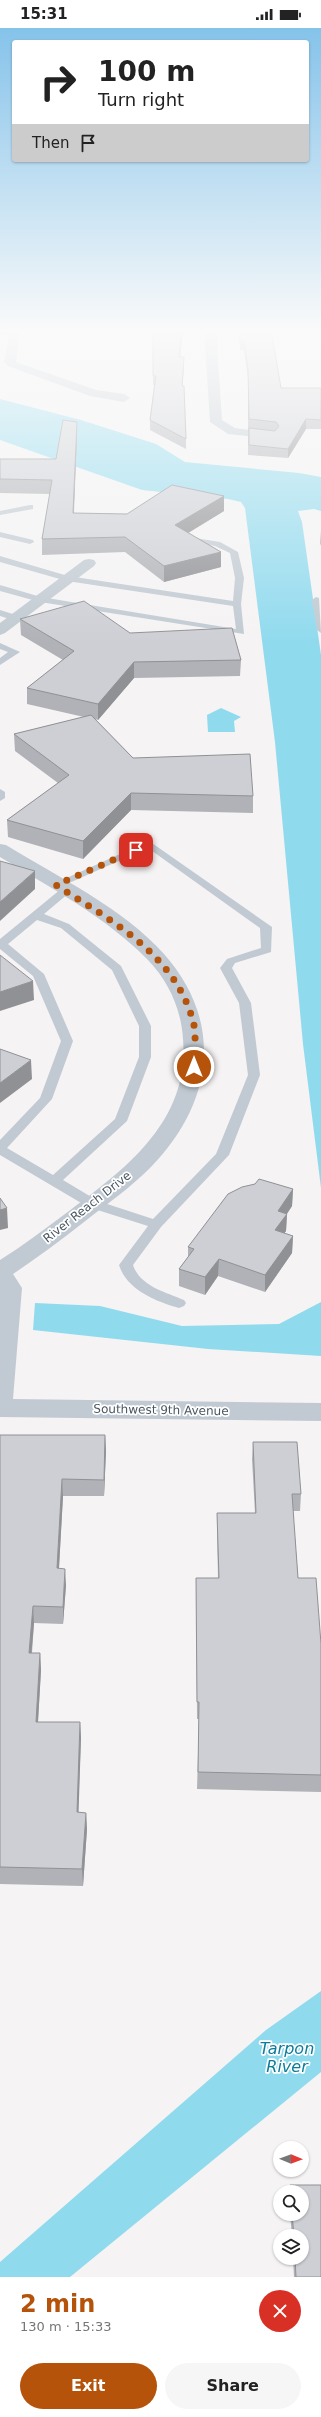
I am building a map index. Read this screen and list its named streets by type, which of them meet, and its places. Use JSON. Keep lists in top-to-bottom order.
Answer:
{
  "streets": {
    "street": ["River Reach Drive", "Southwest 9th Avenue"]
  },
  "crossings": [
    ["River Reach Drive", "Southwest 9th Avenue"]
  ],
  "water": ["Tarpon River"],
  "north": "right",
  "page": {
    "status": "15:31",
    "turn": ["100 m", "Turn right"],
    "then": "Then",
    "heading": ["2 min", "130 m · 15:33"],
    "buttons": ["Exit", "Share"]
  }
}
